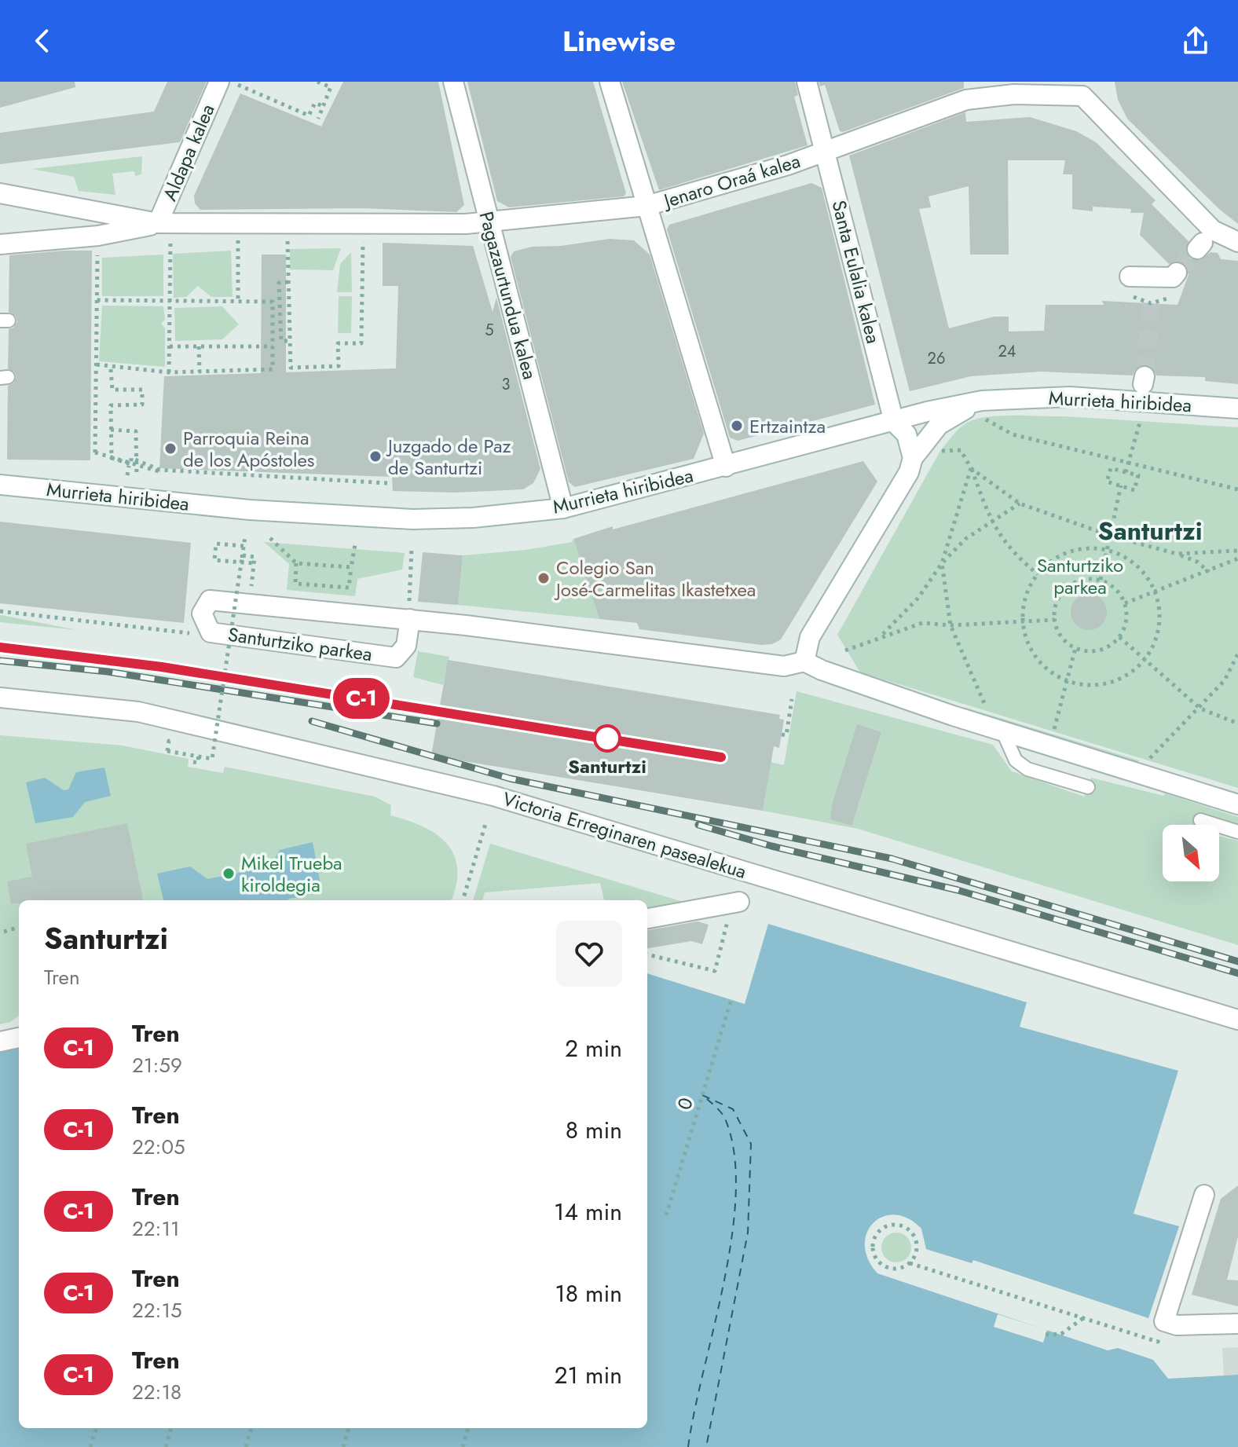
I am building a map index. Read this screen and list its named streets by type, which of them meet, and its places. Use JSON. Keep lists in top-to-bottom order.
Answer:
{
  "streets": {
    "street": [
      "Aldapa kalea",
      "Jenaro Oraá kalea",
      "Santa Eulalia kalea",
      "Pagazaurtundua kalea",
      "Murrieta hiribidea",
      "Santurtziko parkea",
      "Victoria Erreginaren pasealekua"
    ],
    "path": ["0"]
  },
  "crossings": [
    ["Aldapa kalea", "Jenaro Oraá kalea"],
    ["Jenaro Oraá kalea", "Santa Eulalia kalea"],
    ["Jenaro Oraá kalea", "Pagazaurtundua kalea"],
    ["Santa Eulalia kalea", "Murrieta hiribidea"],
    ["Pagazaurtundua kalea", "Murrieta hiribidea"]
  ],
  "districts": ["Santurtzi"],
  "parks": ["Santurtziko parkea"],
  "places": [
    "Ertzaintza",
    "Parroquia Reina de los Apóstoles",
    "Juzgado de Paz de Santurtzi",
    "Colegio San José-Carmelitas Ikastetxea",
    "Santurtzi",
    "Mikel Trueba kiroldegia"
  ],
  "house_numbers": [
    "5",
    "24",
    "26",
    "3"
  ],
  "north": "bottom right",
  "page": {
    "header": "Linewise",
    "on_map": "C-1",
    "heading": ["Santurtzi", "Tren"],
    "list": [
      {
        "mark": "C-1",
        "name": "Tren",
        "note": "21:59",
        "value": "2 min"
      },
      {
        "mark": "C-1",
        "name": "Tren",
        "note": "22:05",
        "value": "8 min"
      },
      {
        "mark": "C-1",
        "name": "Tren",
        "note": "22:11",
        "value": "14 min"
      },
      {
        "mark": "C-1",
        "name": "Tren",
        "note": "22:15",
        "value": "18 min"
      },
      {
        "mark": "C-1",
        "name": "Tren",
        "note": "22:18",
        "value": "21 min"
      }
    ]
  }
}
